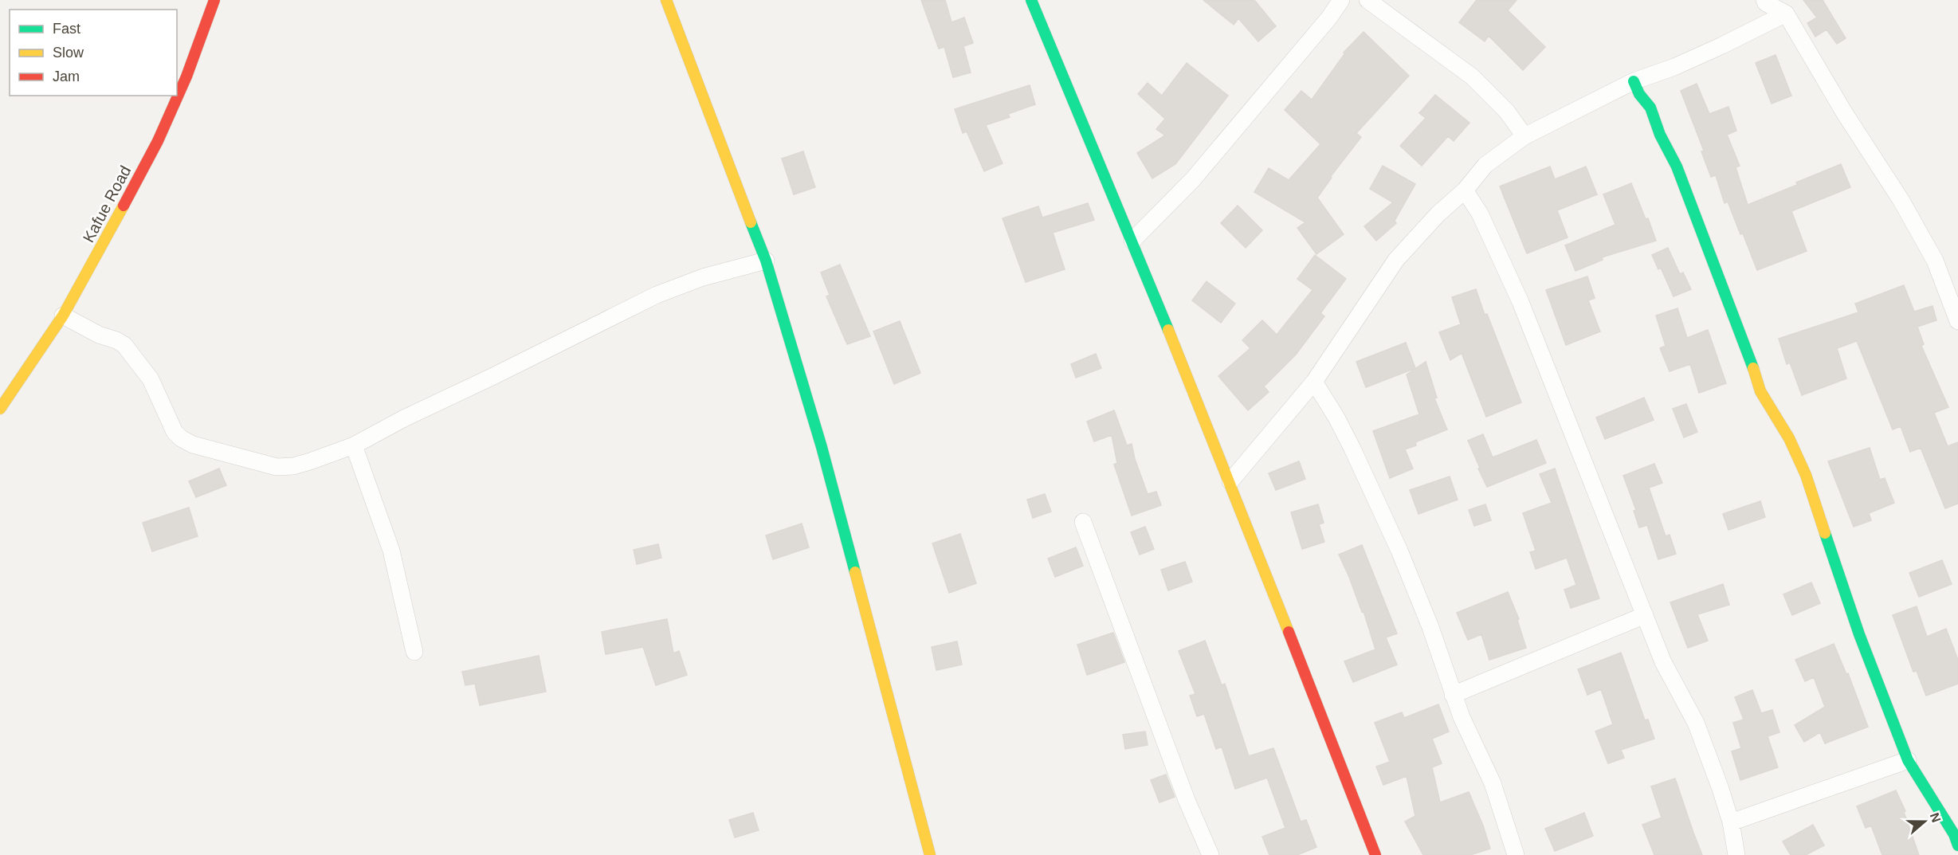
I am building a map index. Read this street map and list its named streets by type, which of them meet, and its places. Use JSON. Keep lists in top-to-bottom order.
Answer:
{
  "streets": {
    "main road": ["Kafue Road"]
  },
  "legend": ["Fast", "Slow", "Jam"],
  "north": "right"
}
